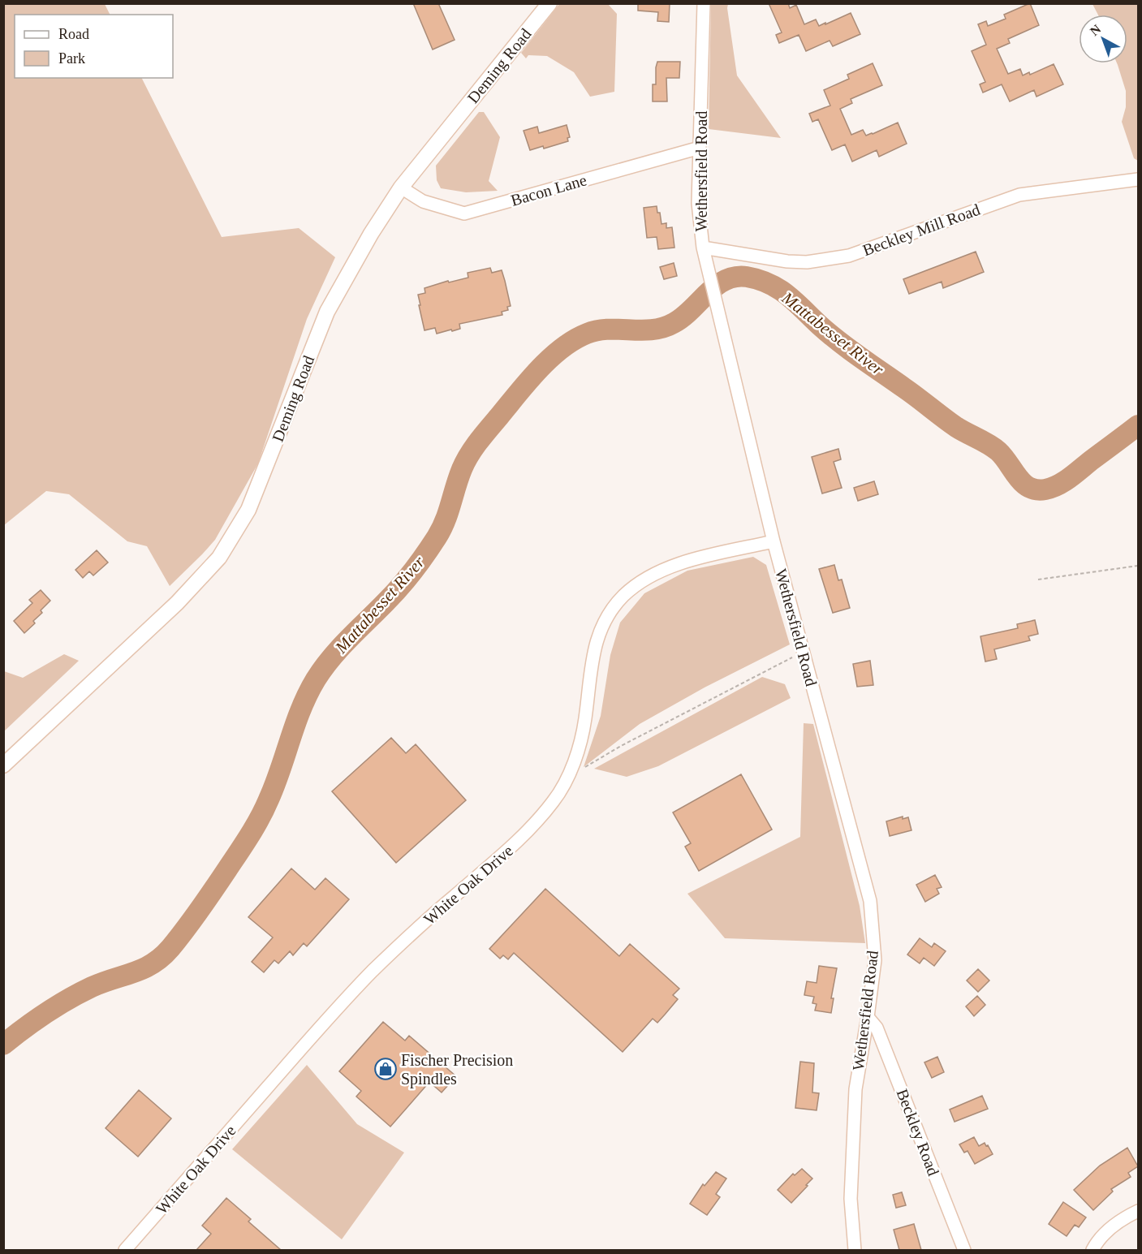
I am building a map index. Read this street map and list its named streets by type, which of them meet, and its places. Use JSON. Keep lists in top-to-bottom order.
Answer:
{
  "streets": {
    "main road": ["Deming Road"],
    "street": [
      "Wethersfield Road",
      "Bacon Lane",
      "Beckley Mill Road",
      "White Oak Drive",
      "Beckley Road"
    ]
  },
  "crossings": [
    ["Deming Road", "Bacon Lane"],
    ["Wethersfield Road", "Bacon Lane"],
    ["Wethersfield Road", "Beckley Mill Road"],
    ["Wethersfield Road", "White Oak Drive"],
    ["Wethersfield Road", "Beckley Road"]
  ],
  "water": ["Mattabesset River"],
  "places": {
    "shop": ["Fischer Precision Spindles"]
  },
  "legend": ["Road", "Park"],
  "north": "top left"
}
